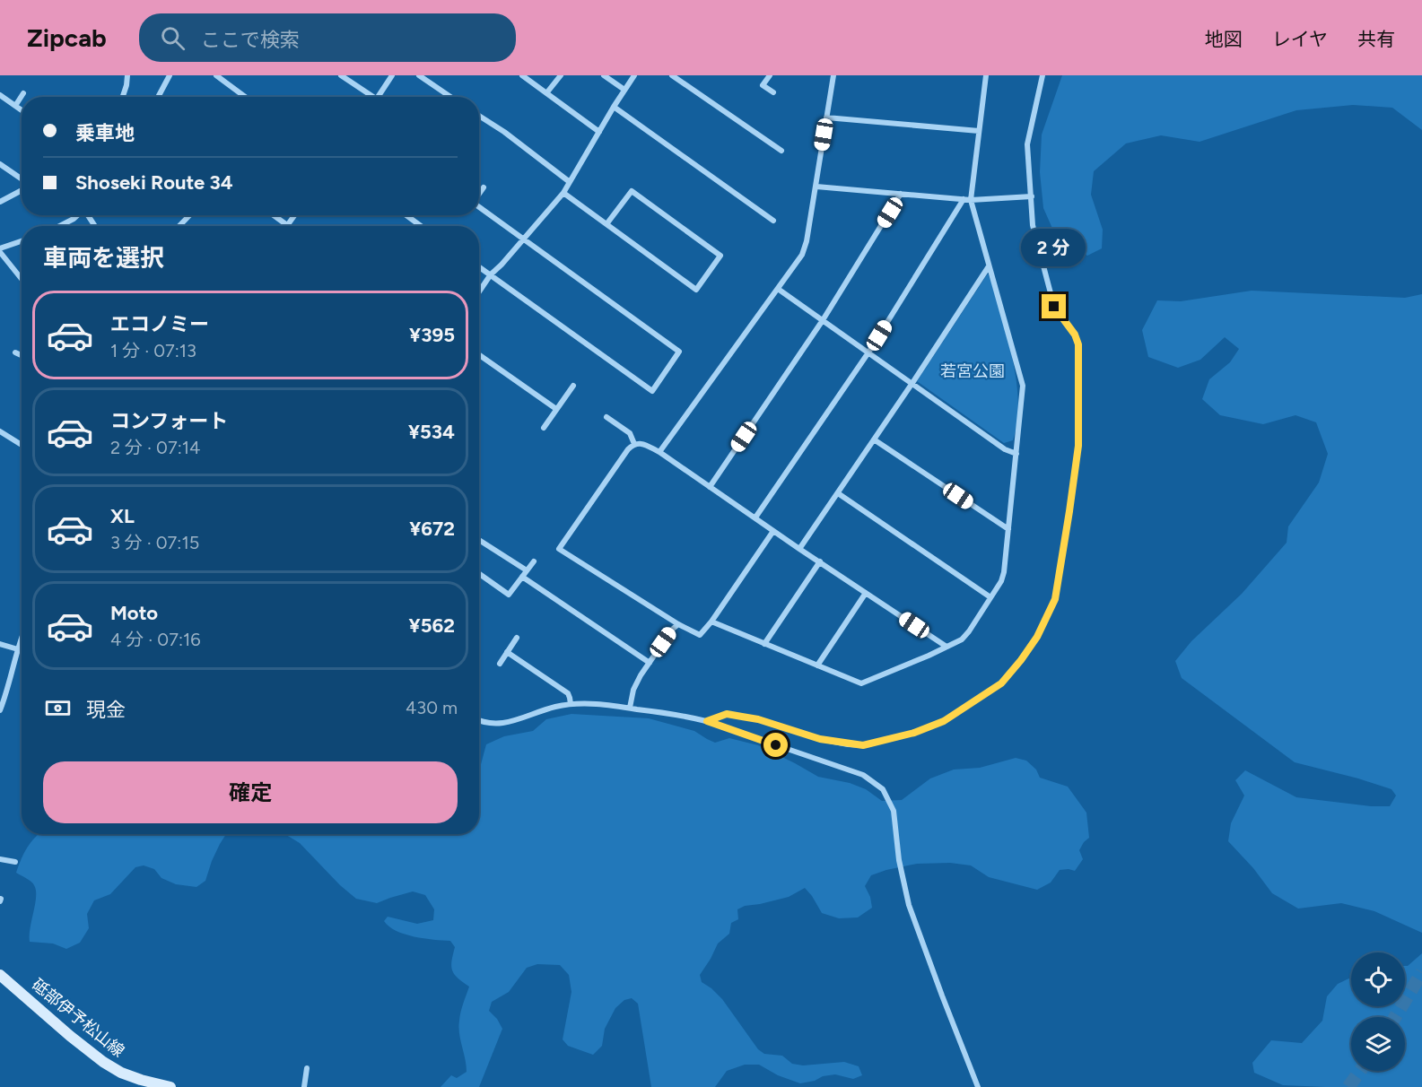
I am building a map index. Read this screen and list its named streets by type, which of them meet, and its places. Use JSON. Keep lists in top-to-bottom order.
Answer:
{
  "streets": {
    "main road": ["砥部伊予松山線"]
  },
  "parks": ["若宮公園"],
  "page": {
    "header": "Zipcab",
    "search": "ここで検索",
    "nav": ["地図", "レイヤ", "共有"],
    "banner": ["乗車地", "Shoseki Route 34"],
    "heading": "車両を選択",
    "bubble": "2 分",
    "list": [
      {
        "name": "エコノミー",
        "note": "1 分 · 07:13",
        "value": "¥395"
      },
      {
        "name": "コンフォート",
        "note": "2 分 · 07:14",
        "value": "¥534"
      },
      {
        "name": "XL",
        "note": "3 分 · 07:15",
        "value": "¥672"
      },
      {
        "name": "Moto",
        "note": "4 分 · 07:16",
        "value": "¥562"
      }
    ],
    "pay": ["現金", "430 m"],
    "buttons": "確定"
  }
}
